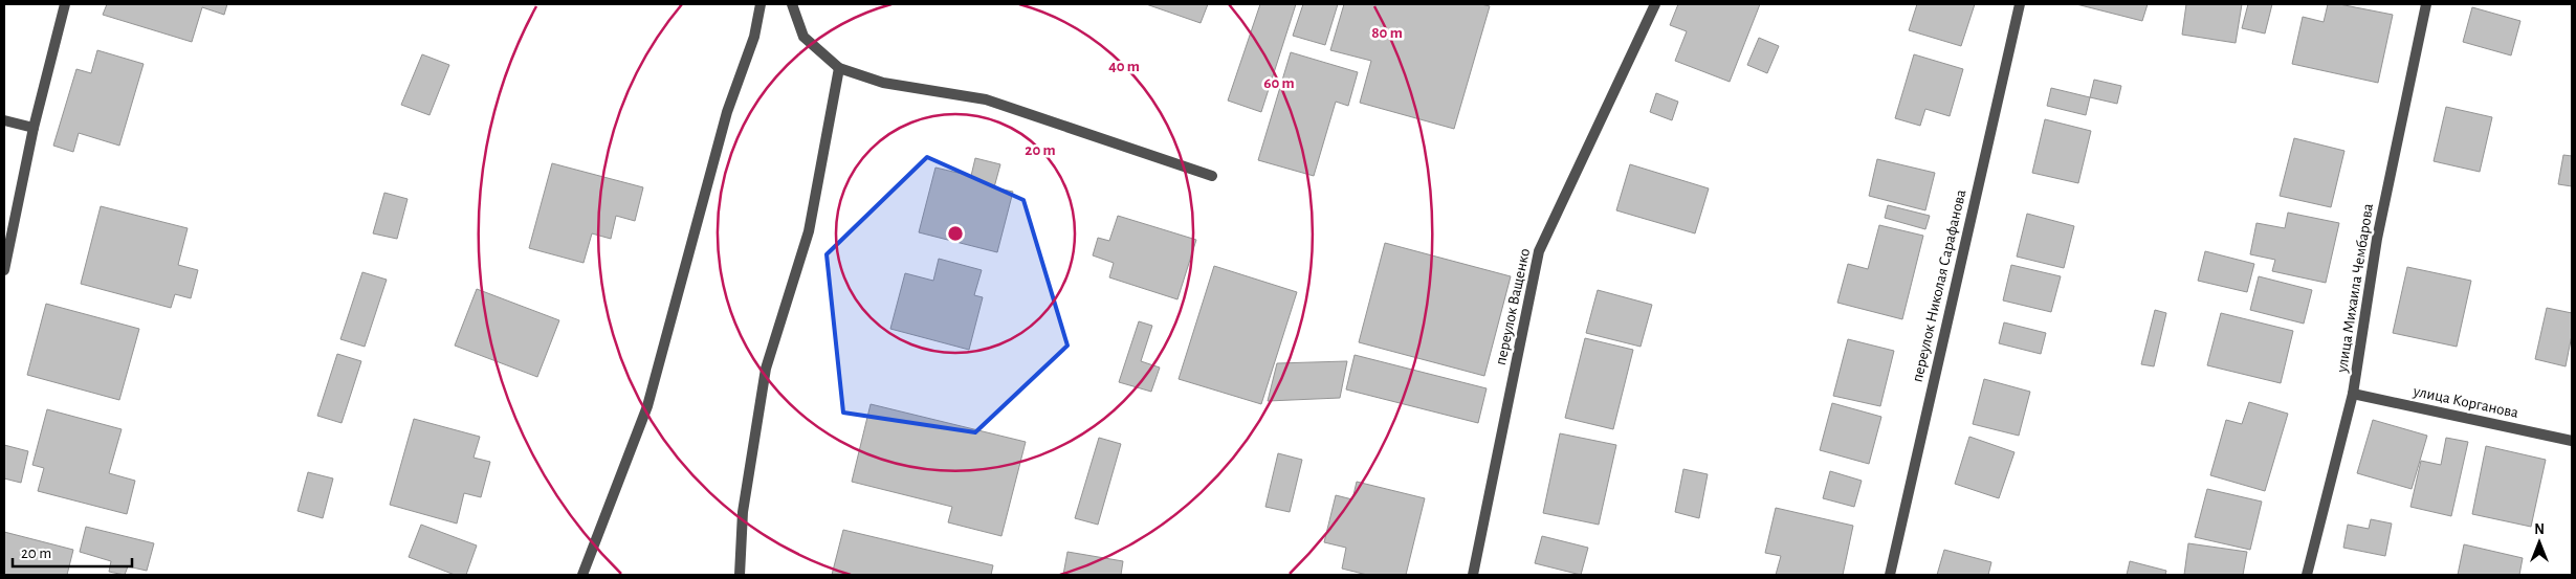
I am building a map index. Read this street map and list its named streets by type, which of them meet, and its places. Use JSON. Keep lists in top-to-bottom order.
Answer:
{
  "streets": {
    "street": [
      "переулок Николая Сарафанова",
      "улица Михаила Чембарова",
      "переулок Ващенко",
      "улица Корганова"
    ]
  },
  "crossings": [
    ["улица Михаила Чембарова", "улица Корганова"]
  ],
  "scale_bar": "20 m",
  "north": "top",
  "rings": [
    "80 m",
    "40 m",
    "60 m",
    "20 m"
  ]
}
